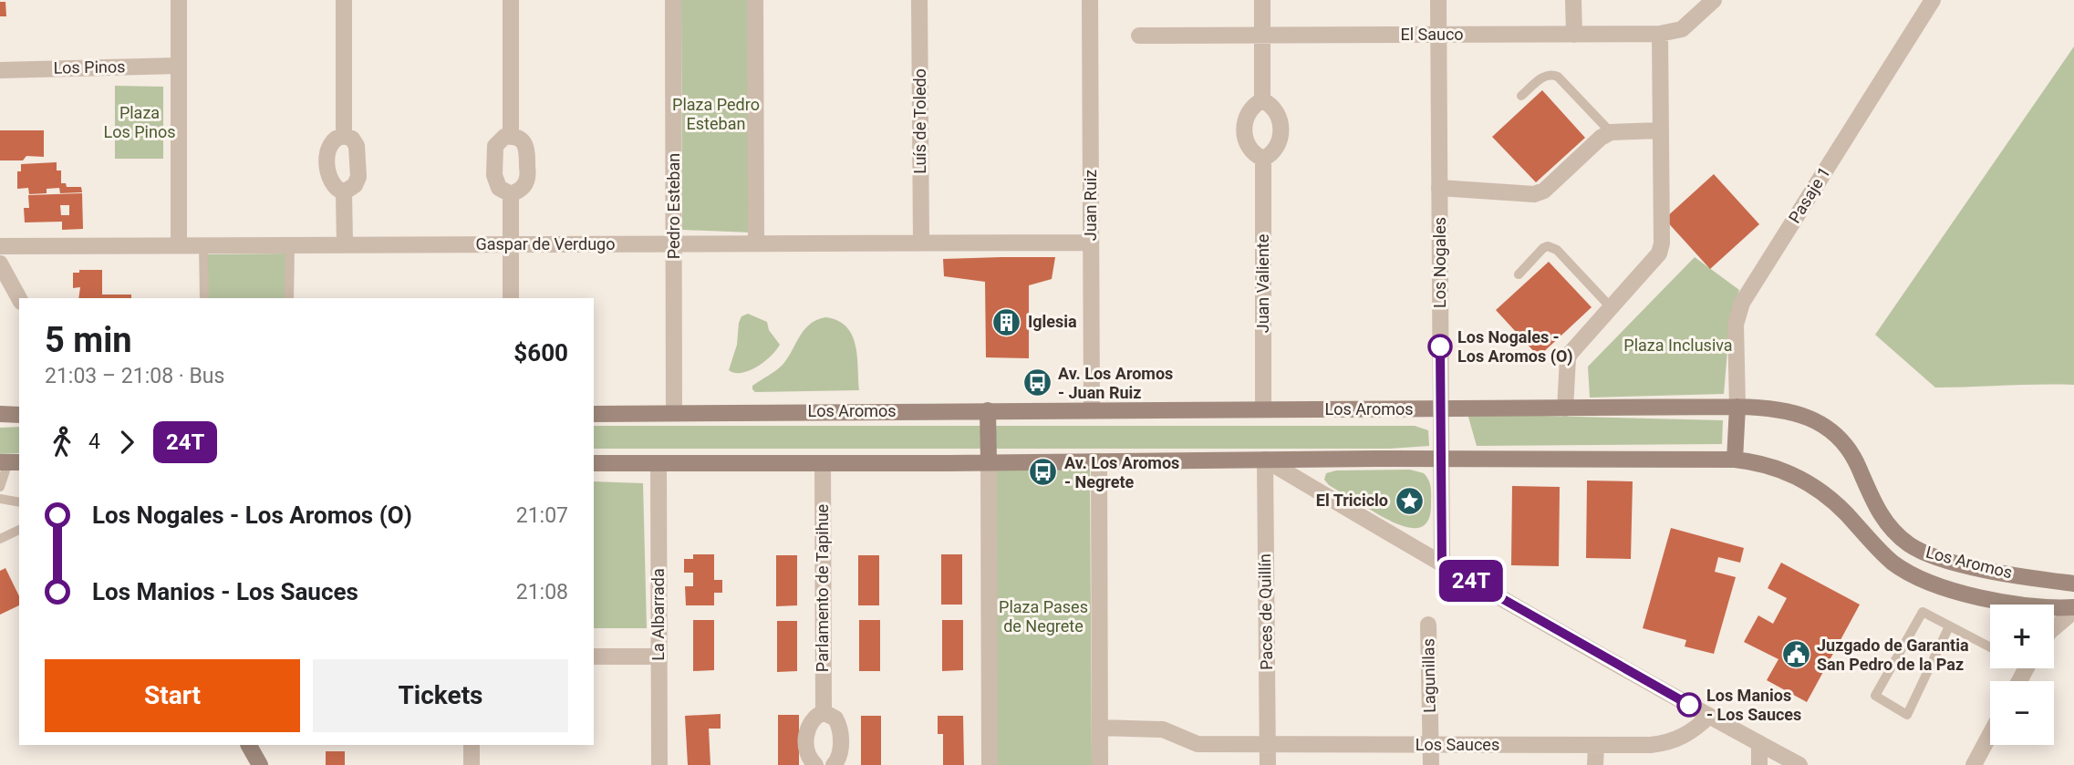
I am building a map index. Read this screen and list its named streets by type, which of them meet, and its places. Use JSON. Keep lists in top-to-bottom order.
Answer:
{
  "streets": {
    "main road": ["Los Aromos"],
    "street": [
      "El Sauco",
      "Los Pinos",
      "Luís de Toledo",
      "Pasaje 1",
      "Juan Ruiz",
      "Pedro Esteban",
      "Gaspar de Verdugo",
      "Los Nogales",
      "Juan Valiente",
      "Parlamento de Tapihue",
      "Paces de Quillín",
      "La Albarrada",
      "Lagunillas",
      "Los Sauces"
    ]
  },
  "crossings": [
    ["El Sauco", "Los Nogales"],
    ["Luís de Toledo", "Gaspar de Verdugo"],
    ["Pasaje 1", "Los Aromos"],
    ["Juan Ruiz", "Gaspar de Verdugo"],
    ["Juan Ruiz", "Los Aromos"],
    ["Pedro Esteban", "Gaspar de Verdugo"],
    ["Pedro Esteban", "Los Aromos"],
    ["Los Nogales", "Los Aromos"],
    ["Juan Valiente", "Los Aromos"],
    ["Los Aromos", "Parlamento de Tapihue"],
    ["Los Aromos", "Paces de Quillín"],
    ["Los Aromos", "La Albarrada"],
    ["Paces de Quillín", "Los Sauces"],
    ["Lagunillas", "Los Sauces"]
  ],
  "parks": [
    "Plaza Pedro Esteban",
    "Plaza Los Pinos",
    "Plaza Inclusiva",
    "Plaza Pases de Negrete"
  ],
  "places": {
    "building": ["Iglesia"],
    "other": ["Los Nogales - Los Aromos (O)", "Los Manios - Los Sauces"],
    "bus stop": ["Av. Los Aromos - Juan Ruiz", "Av. Los Aromos - Negrete"],
    "place": ["El Triciclo"],
    "public building": ["Juzgado de Garantia San Pedro de la Paz"]
  },
  "lines": ["bus line 24T"],
  "page": {
    "on_map": "24T",
    "heading": ["5 min", "21:03 – 21:08 · Bus", "$600"],
    "legs": ["4", "24T"],
    "list": [
      {
        "name": "Los Nogales - Los Aromos (O)",
        "value": "21:07"
      },
      {
        "name": "Los Manios - Los Sauces",
        "value": "21:08"
      }
    ],
    "map_buttons": ["+", "−"],
    "buttons": ["Start", "Tickets"]
  }
}
